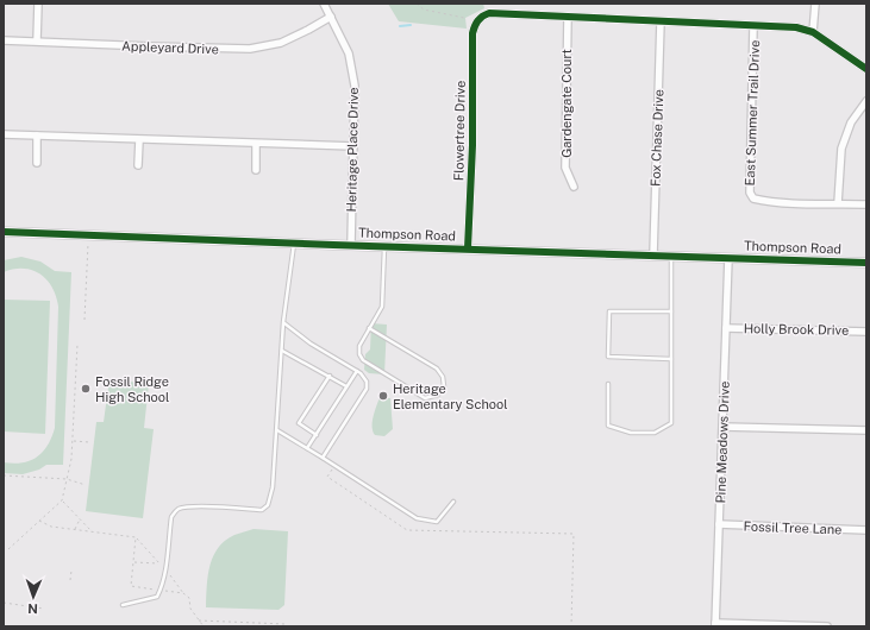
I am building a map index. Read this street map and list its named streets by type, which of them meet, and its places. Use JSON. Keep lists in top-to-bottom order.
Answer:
{
  "streets": {
    "street": [
      "Appleyard Drive",
      "Gardengate Court",
      "East Summer Trail Drive",
      "Flowertree Drive",
      "Fox Chase Drive",
      "Heritage Place Drive",
      "Thompson Road",
      "Holly Brook Drive",
      "Pine Meadows Drive",
      "Fossil Tree Lane"
    ]
  },
  "crossings": [
    ["Appleyard Drive", "Heritage Place Drive"],
    ["Gardengate Court", "Flowertree Drive"],
    ["Flowertree Drive", "Thompson Road"],
    ["Fox Chase Drive", "Thompson Road"],
    ["Heritage Place Drive", "Thompson Road"],
    ["Thompson Road", "Pine Meadows Drive"],
    ["Holly Brook Drive", "Pine Meadows Drive"],
    ["Pine Meadows Drive", "Fossil Tree Lane"]
  ],
  "places": ["Fossil Ridge High School", "Heritage Elementary School"],
  "north": "bottom"
}
